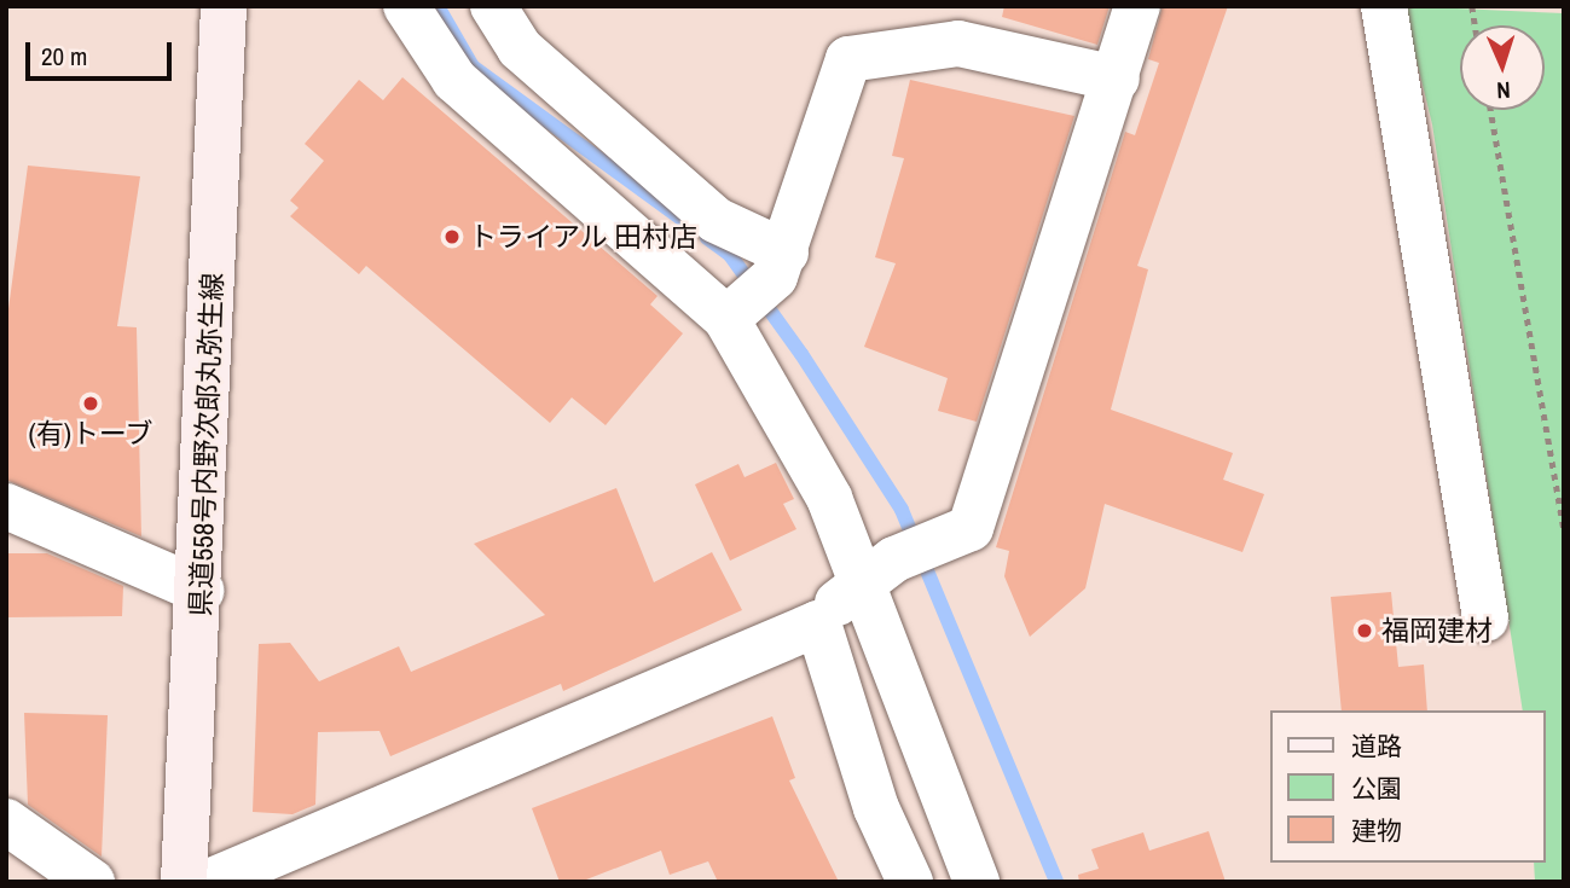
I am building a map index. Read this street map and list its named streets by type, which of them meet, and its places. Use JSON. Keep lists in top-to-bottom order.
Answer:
{
  "streets": {
    "main road": ["県道558号内野次郎丸弥生線"]
  },
  "places": ["トライアル 田村店", "(有)トーブ", "福岡建材"],
  "legend": ["道路", "公園", "建物"],
  "scale_bar": "20 m",
  "north": "bottom"
}
